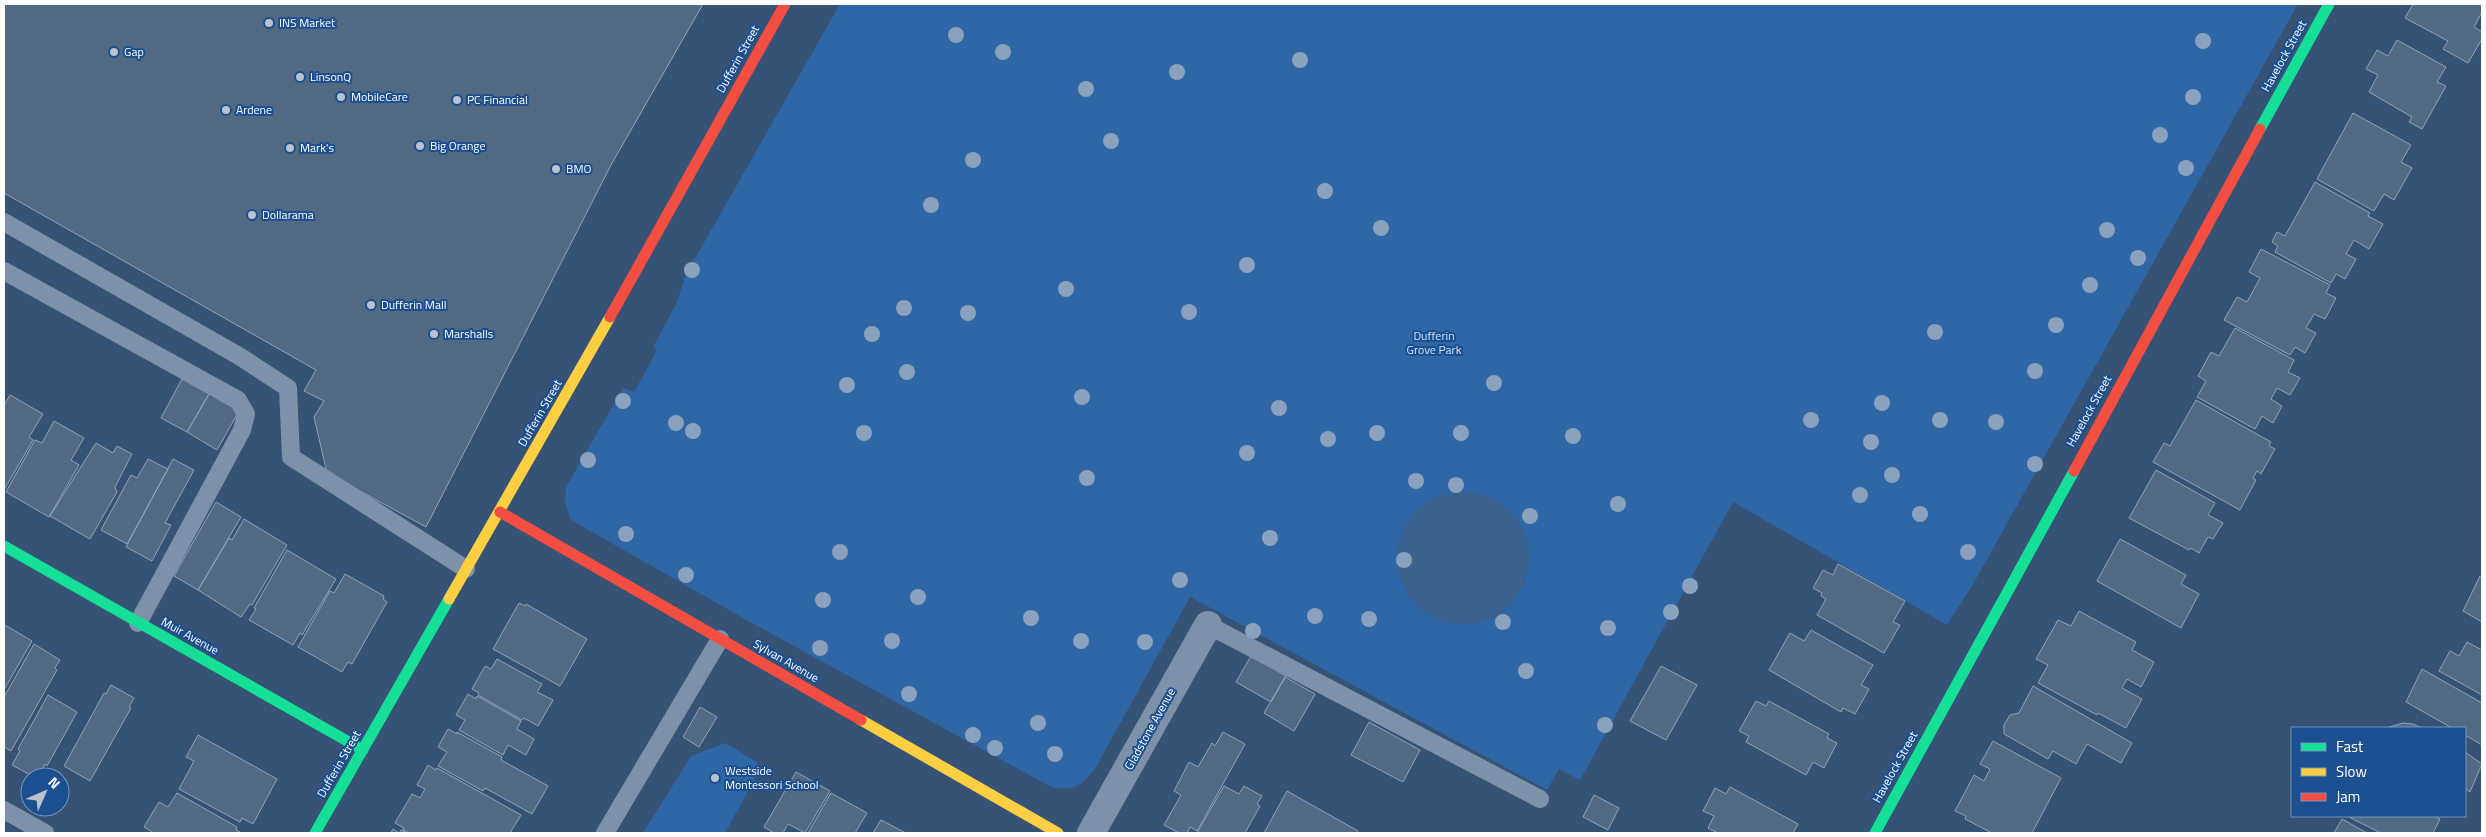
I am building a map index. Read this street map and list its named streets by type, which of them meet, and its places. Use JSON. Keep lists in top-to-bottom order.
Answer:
{
  "streets": {
    "street": [
      "Havelock Street",
      "Dufferin Street",
      "Muir Avenue",
      "Sylvan Avenue",
      "Gladstone Avenue"
    ]
  },
  "crossings": [
    ["Dufferin Street", "Muir Avenue"],
    ["Dufferin Street", "Sylvan Avenue"]
  ],
  "parks": ["Dufferin Grove Park"],
  "places": [
    "INS Market",
    "Gap",
    "LinsonQ",
    "MobileCare",
    "PC Financial",
    "Ardene",
    "Big Orange",
    "Mark's",
    "BMO",
    "Dollarama",
    "Dufferin Mall",
    "Marshalls",
    "Westside Montessori School"
  ],
  "legend": ["Fast", "Slow", "Jam"],
  "north": "top right"
}
